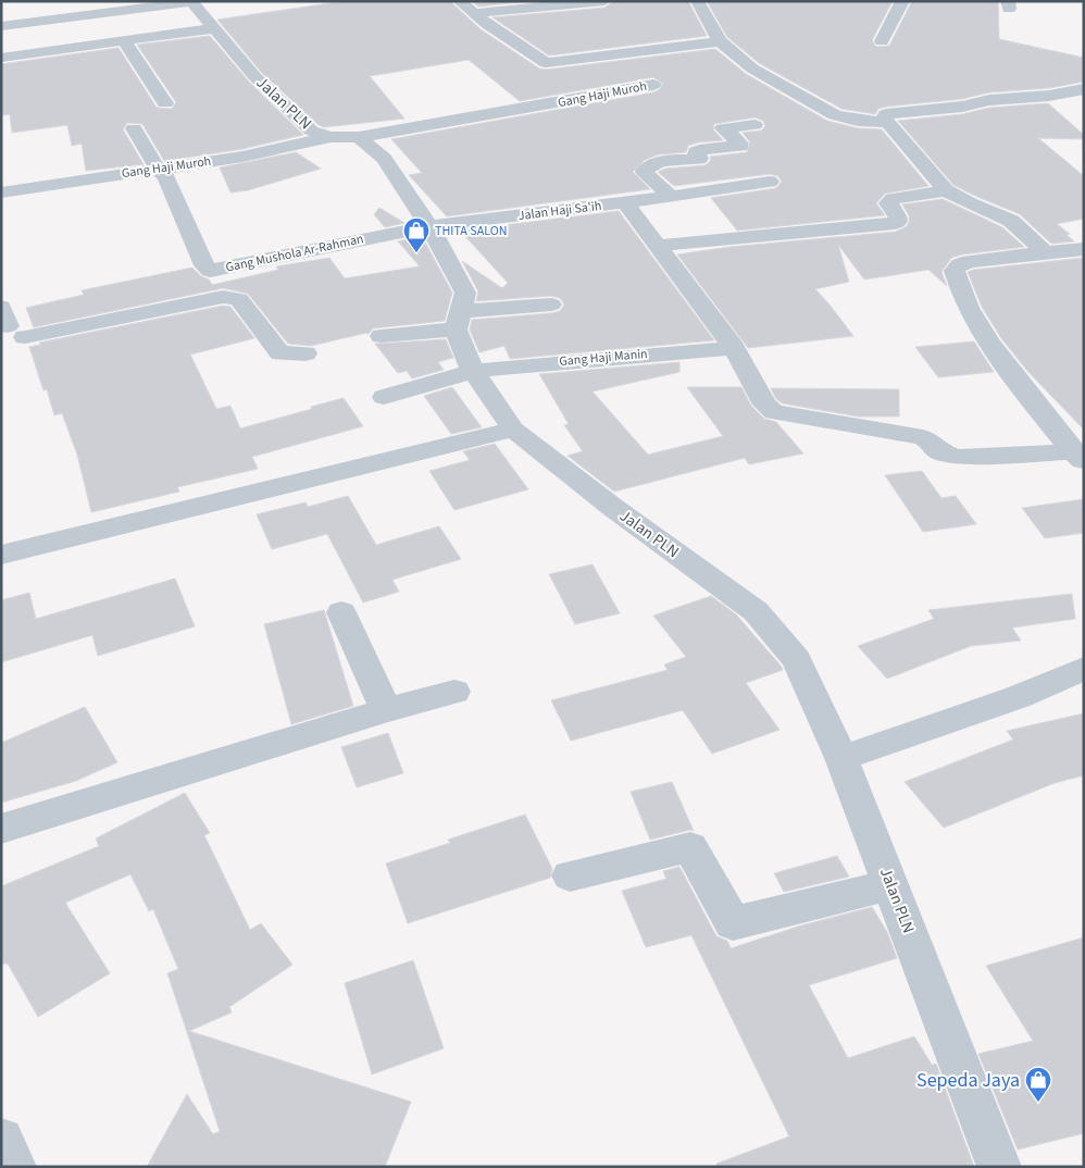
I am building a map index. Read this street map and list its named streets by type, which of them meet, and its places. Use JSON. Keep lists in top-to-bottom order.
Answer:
{
  "streets": {
    "street": [
      "Gang Haji Muroh",
      "Jalan PLN",
      "Jalan Haji Sa'ih",
      "Gang Mushola Ar-Rahman",
      "Gang Haji Manin"
    ]
  },
  "crossings": [
    ["Gang Haji Muroh", "Jalan PLN"],
    ["Gang Haji Muroh", "Gang Mushola Ar-Rahman"],
    ["Jalan PLN", "Jalan Haji Sa'ih"],
    ["Jalan PLN", "Gang Mushola Ar-Rahman"],
    ["Jalan PLN", "Gang Haji Manin"],
    ["Jalan Haji Sa'ih", "Gang Mushola Ar-Rahman"]
  ],
  "places": {
    "shop": ["THITA SALON", "Sepeda Jaya"]
  }
}
